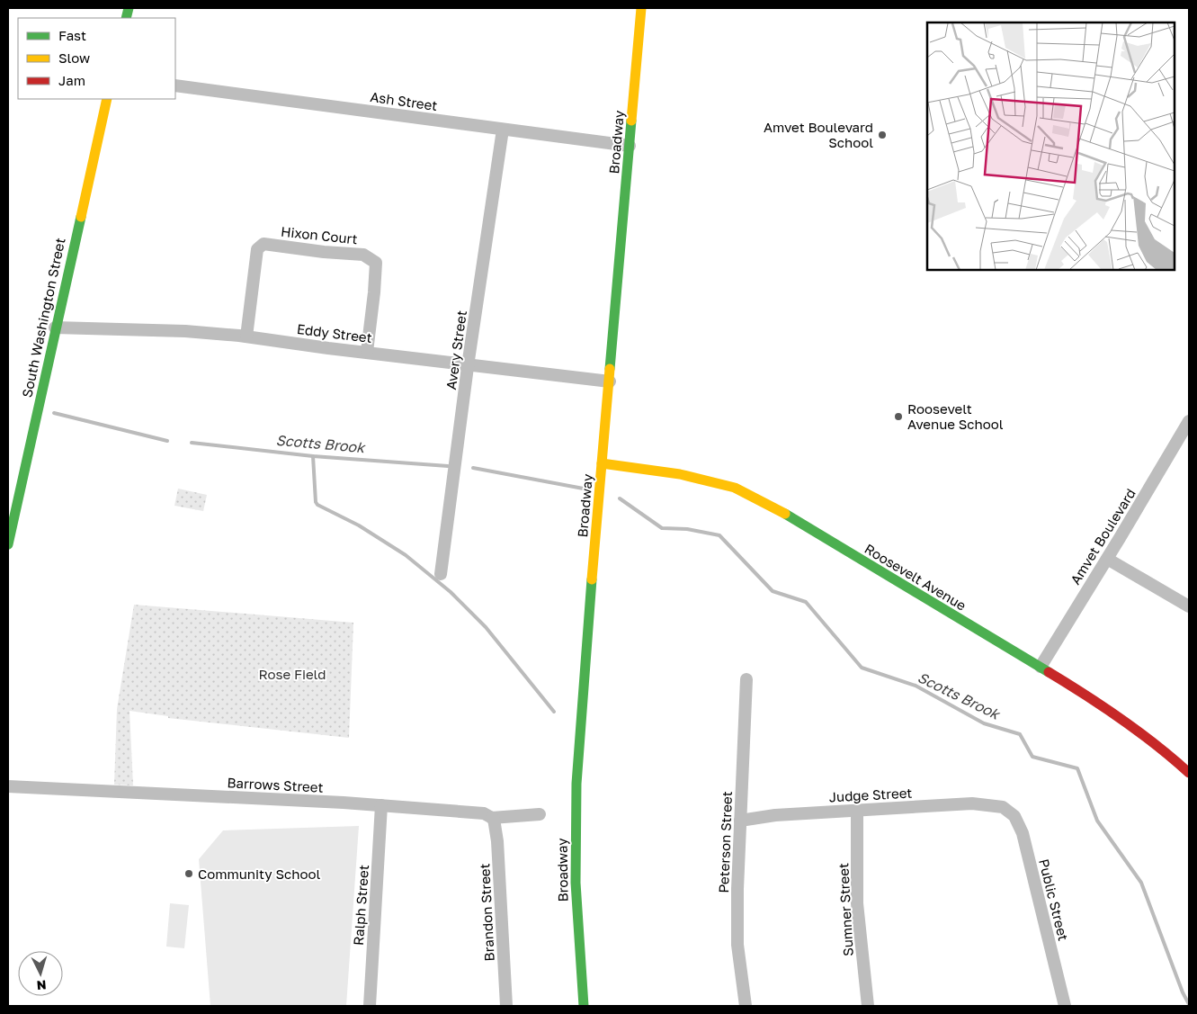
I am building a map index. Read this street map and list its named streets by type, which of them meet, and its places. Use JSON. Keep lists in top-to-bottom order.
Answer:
{
  "streets": {
    "street": [
      "Ash Street",
      "Broadway",
      "Hixon Court",
      "South Washington Street",
      "Eddy Street",
      "Avery Street",
      "Amvet Boulevard",
      "Roosevelt Avenue",
      "Barrows Street",
      "Judge Street",
      "Peterson Street",
      "Public Street",
      "Ralph Street",
      "Sumner Street",
      "Brandon Street"
    ]
  },
  "crossings": [
    ["Ash Street", "Broadway"],
    ["Ash Street", "Avery Street"],
    ["Broadway", "Eddy Street"],
    ["Broadway", "Roosevelt Avenue"],
    ["Hixon Court", "Eddy Street"],
    ["South Washington Street", "Eddy Street"],
    ["Eddy Street", "Avery Street"],
    ["Amvet Boulevard", "Roosevelt Avenue"],
    ["Barrows Street", "Ralph Street"],
    ["Barrows Street", "Brandon Street"],
    ["Judge Street", "Peterson Street"],
    ["Judge Street", "Public Street"],
    ["Judge Street", "Sumner Street"]
  ],
  "water": ["Scotts Brook"],
  "parks": ["Rose Field"],
  "places": ["Amvet Boulevard School", "Roosevelt Avenue School", "Community School"],
  "legend": ["Fast", "Slow", "Jam"],
  "north": "bottom"
}
